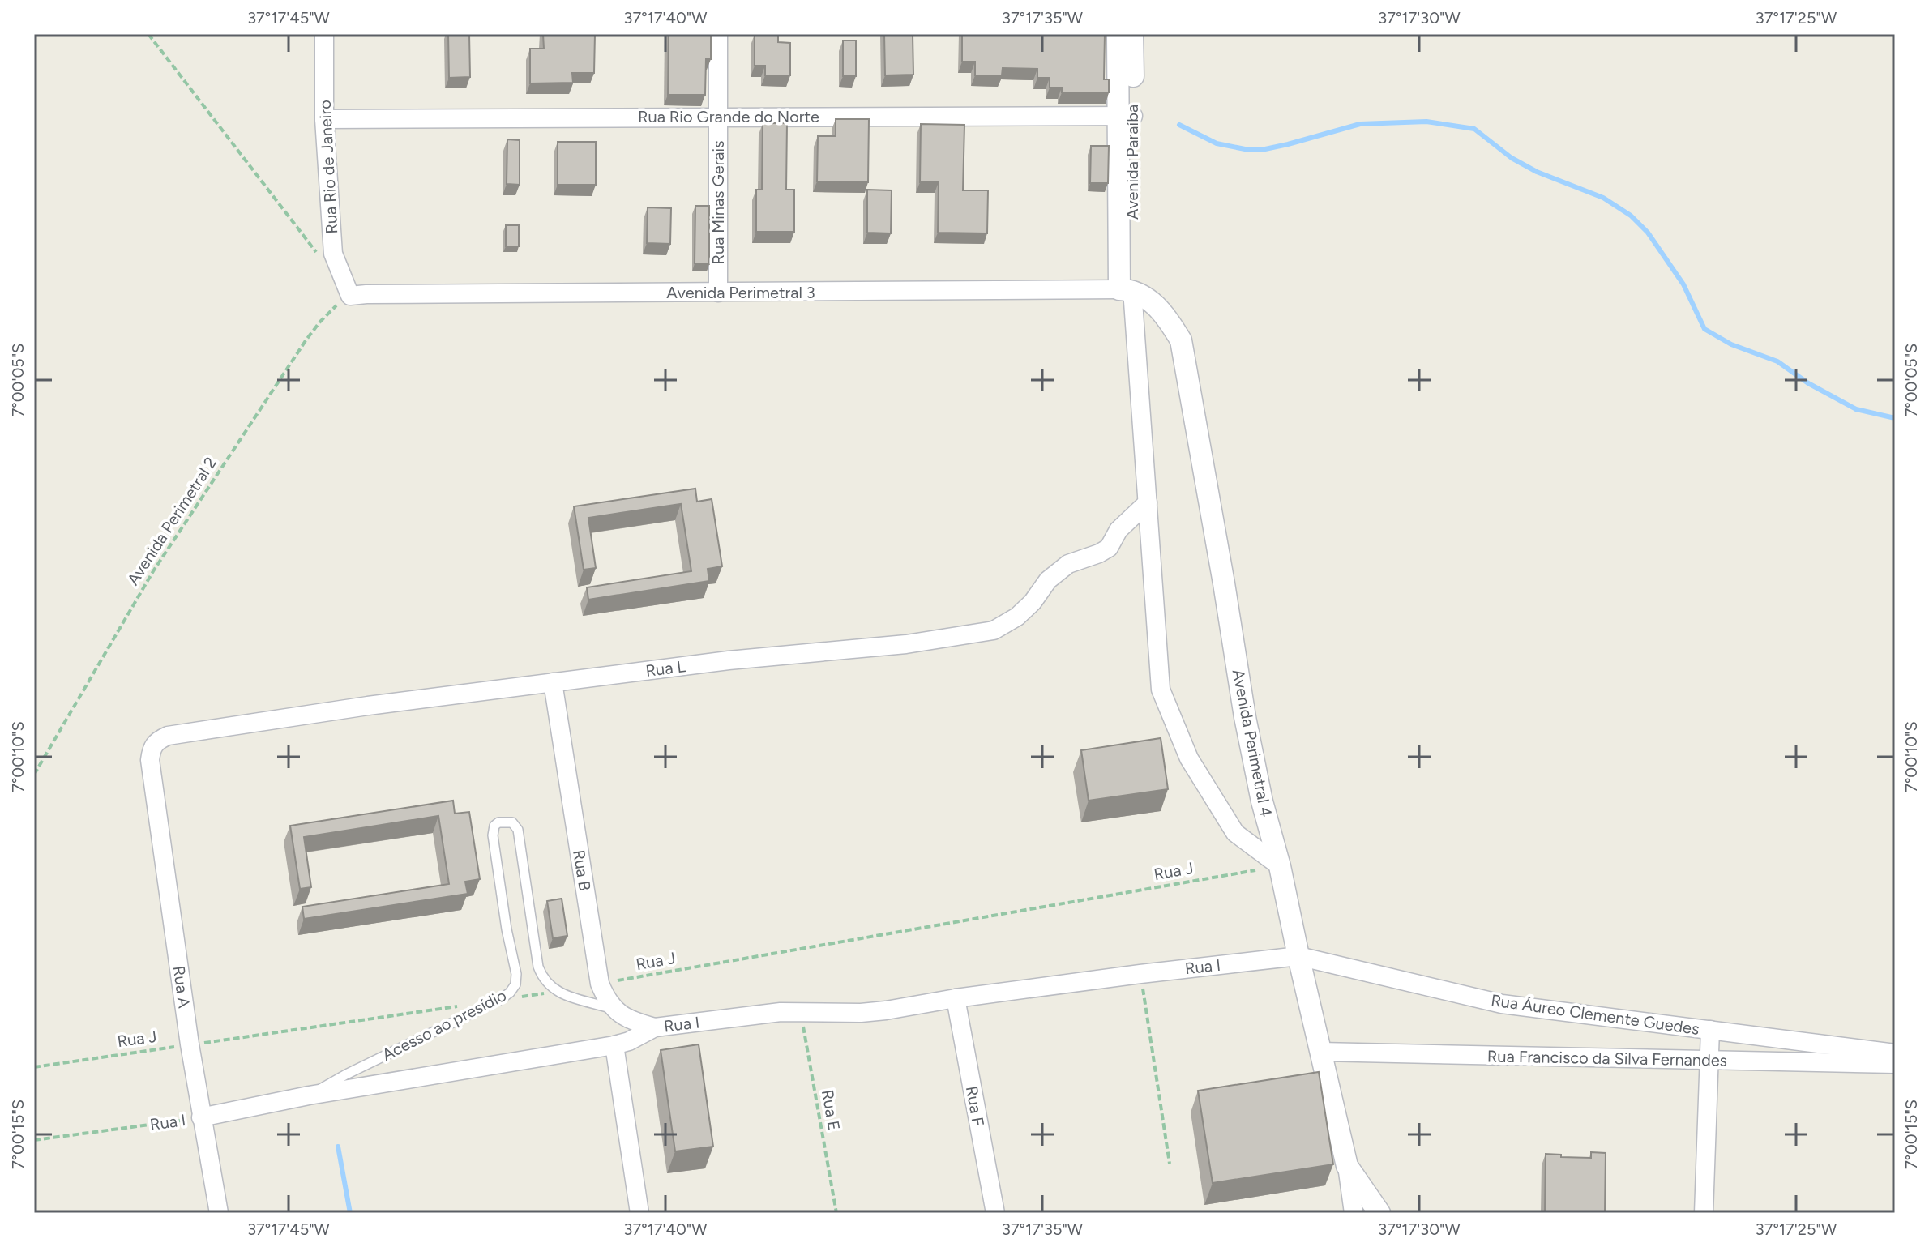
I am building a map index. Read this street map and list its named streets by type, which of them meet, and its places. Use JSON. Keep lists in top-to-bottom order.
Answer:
{
  "streets": {
    "street": [
      "Rua Rio Grande do Norte",
      "Avenida Paraíba",
      "Rua Rio de Janeiro",
      "Rua Minas Gerais",
      "Avenida Perimetral 3",
      "Rua L",
      "Avenida Perimetral 4",
      "Rua B",
      "Rua I",
      "Rua A",
      "Rua Áureo Clemente Guedes",
      "Rua Francisco da Silva Fernandes",
      "Rua F"
    ],
    "lane": ["Acesso ao presídio"],
    "path": ["Avenida Perimetral 2", "Rua J", "Rua E"]
  },
  "crossings": [
    ["Rua Rio Grande do Norte", "Avenida Paraíba"],
    ["Rua Rio Grande do Norte", "Rua Rio de Janeiro"],
    ["Rua Rio Grande do Norte", "Rua Minas Gerais"],
    ["Avenida Paraíba", "Avenida Perimetral 3"],
    ["Avenida Paraíba", "Avenida Perimetral 4"],
    ["Rua Rio de Janeiro", "Avenida Perimetral 3"],
    ["Rua Rio de Janeiro", "Avenida Perimetral 2"],
    ["Rua Minas Gerais", "Avenida Perimetral 3"],
    ["Avenida Perimetral 3", "Avenida Perimetral 2"],
    ["Avenida Perimetral 3", "Avenida Perimetral 4"],
    ["Rua L", "Rua B"],
    ["Rua L", "Rua A"],
    ["Avenida Perimetral 4", "Rua J"],
    ["Avenida Perimetral 4", "Rua I"],
    ["Avenida Perimetral 4", "Rua Áureo Clemente Guedes"],
    ["Avenida Perimetral 4", "Rua Francisco da Silva Fernandes"],
    ["Rua B", "Rua J"],
    ["Rua J", "Rua A"],
    ["Rua I", "Rua A"],
    ["Rua I", "Rua Áureo Clemente Guedes"],
    ["Rua I", "Acesso ao presídio"],
    ["Rua I", "Rua F"],
    ["Rua I", "Rua E"]
  ],
  "coordinates": [
    "37°17'45\"W",
    "37°17'40\"W",
    "37°17'35\"W",
    "37°17'30\"W",
    "37°17'25\"W",
    "7°00'05\"S",
    "7°00'10\"S",
    "7°00'15\"S"
  ]
}
